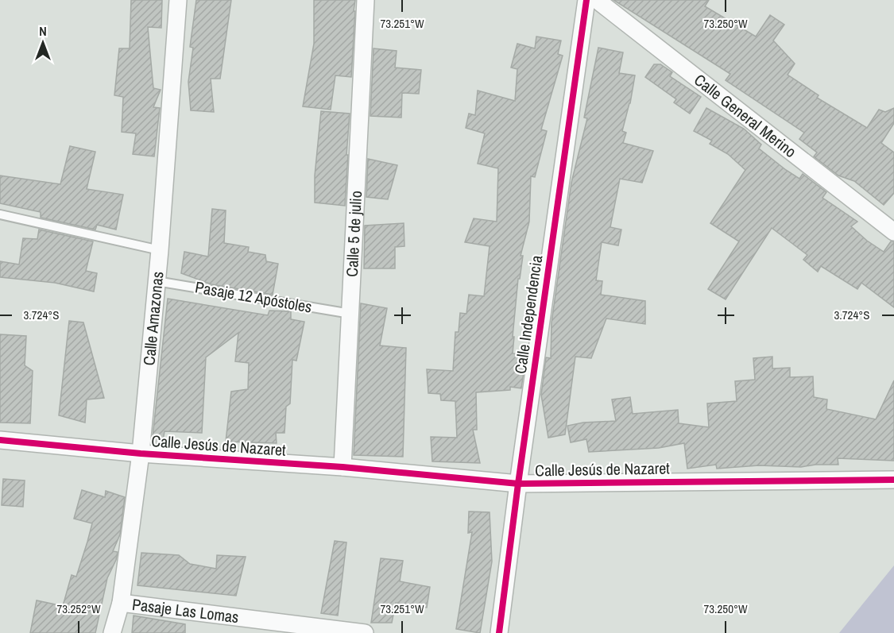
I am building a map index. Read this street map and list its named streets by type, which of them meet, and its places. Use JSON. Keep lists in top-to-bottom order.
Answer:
{
  "streets": {
    "street": [
      "Calle General Merino",
      "Calle 5 de julio",
      "Calle Independencia",
      "Calle Amazonas",
      "Calle Jesús de Nazaret",
      "Pasaje Las Lomas"
    ],
    "lane": ["Pasaje 12 Apóstoles"]
  },
  "crossings": [
    ["Calle 5 de julio", "Pasaje 12 Apóstoles"],
    ["Calle 5 de julio", "Calle Jesús de Nazaret"],
    ["Pasaje 12 Apóstoles", "Calle Amazonas"],
    ["Calle Independencia", "Calle Jesús de Nazaret"],
    ["Calle Amazonas", "Calle Jesús de Nazaret"],
    ["Calle Amazonas", "Pasaje Las Lomas"]
  ],
  "north": "top",
  "coordinates": [
    "73.251°W",
    "73.250°W",
    "3.724°S",
    "73.252°W"
  ]
}
